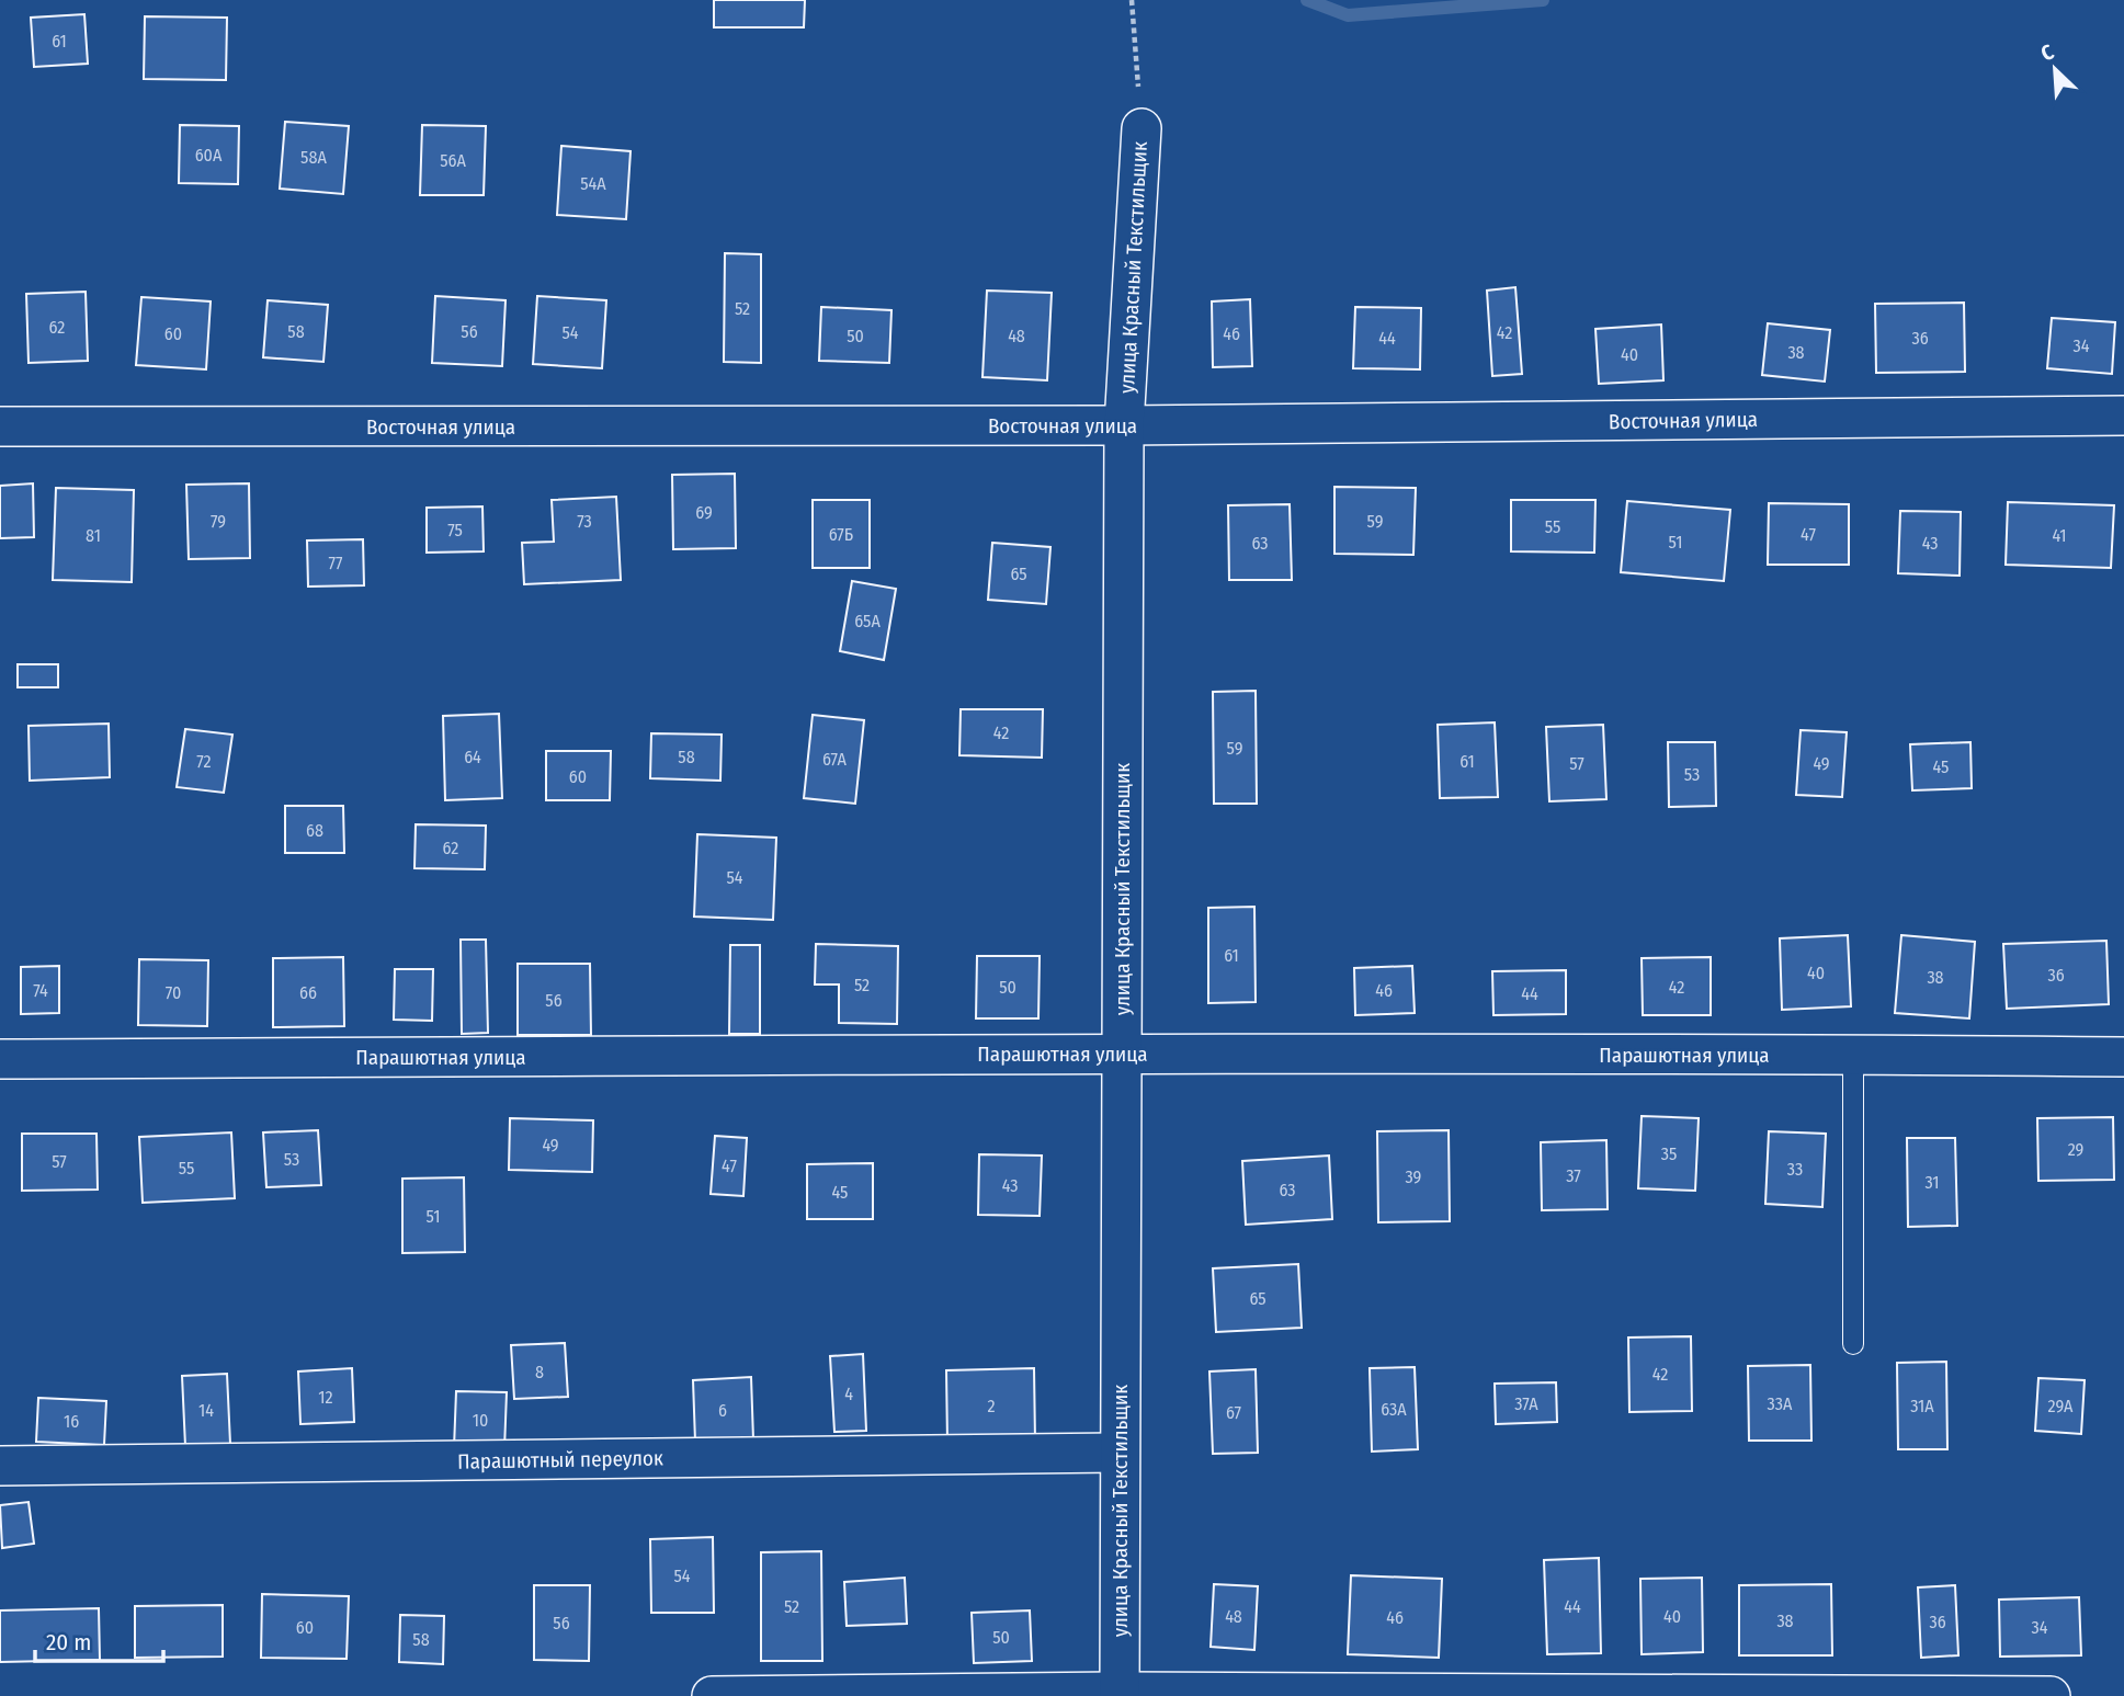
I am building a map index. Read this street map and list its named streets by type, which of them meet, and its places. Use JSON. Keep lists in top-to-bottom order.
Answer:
{
  "streets": {
    "street": [
      "улица Красный Текстильщик",
      "Восточная улица",
      "Парашютная улица",
      "Парашютный переулок"
    ]
  },
  "crossings": [
    ["улица Красный Текстильщик", "Восточная улица"],
    ["улица Красный Текстильщик", "Парашютная улица"],
    ["улица Красный Текстильщик", "Парашютный переулок"]
  ],
  "house_numbers": [
    "61",
    "60А",
    "58А",
    "56А",
    "54А",
    "52",
    "62",
    "58",
    "56",
    "54",
    "42",
    "60",
    "46",
    "50",
    "48",
    "44",
    "36",
    "34",
    "38",
    "40",
    "69",
    "79",
    "73",
    "59",
    "55",
    "75",
    "67Б",
    "47",
    "81",
    "41",
    "51",
    "63",
    "43",
    "77",
    "65",
    "65А",
    "42",
    "59",
    "64",
    "58",
    "67А",
    "72",
    "61",
    "57",
    "49",
    "45",
    "53",
    "60",
    "68",
    "62",
    "54",
    "61",
    "40",
    "36",
    "38",
    "52",
    "50",
    "42",
    "74",
    "46",
    "70",
    "66",
    "44",
    "56",
    "49",
    "29",
    "35",
    "53",
    "57",
    "47",
    "55",
    "33",
    "37",
    "39",
    "31",
    "43",
    "63",
    "45",
    "51",
    "65",
    "8",
    "42",
    "4",
    "12",
    "37А",
    "33А",
    "2",
    "31А",
    "29А",
    "63А",
    "14",
    "6",
    "67",
    "10",
    "16",
    "54",
    "52",
    "44",
    "48",
    "40",
    "46",
    "38",
    "36",
    "56",
    "60",
    "34",
    "50",
    "58"
  ],
  "scale_bar": "20 m",
  "north": "top left"
}
